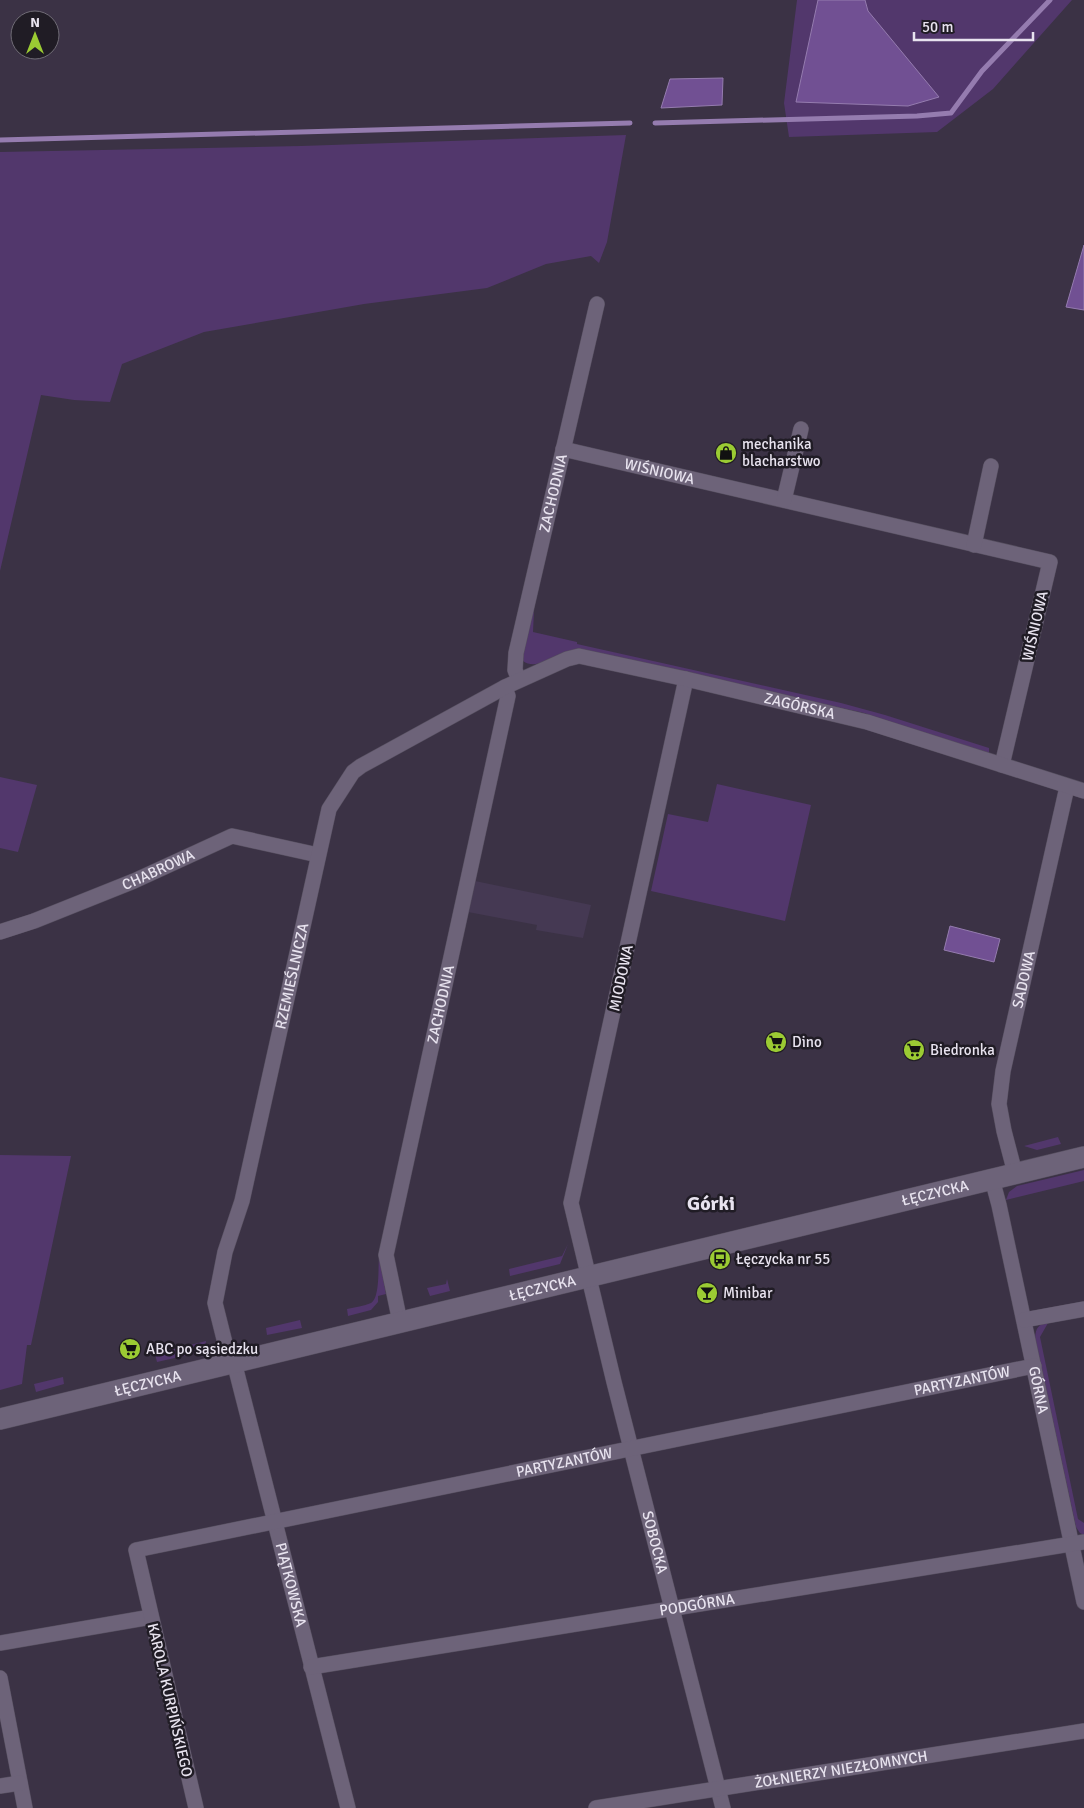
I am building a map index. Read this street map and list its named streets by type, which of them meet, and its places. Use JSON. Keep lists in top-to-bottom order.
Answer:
{
  "streets": {
    "main road": ["ŁĘCZYCKA"],
    "street": [
      "WIŚNIOWA",
      "ZACHODNIA",
      "ZAGÓRSKA",
      "CHABROWA",
      "RZEMIEŚLNICZA",
      "MIODOWA",
      "SADOWA",
      "PARTYZANTÓW",
      "GÓRNA",
      "SOBOCKA",
      "PIĄTKOWSKA",
      "PODGÓRNA",
      "KAROLA KURPIŃSKIEGO",
      "ŻOŁNIERZY NIEZŁOMNYCH"
    ]
  },
  "crossings": [
    ["WIŚNIOWA", "ZACHODNIA"],
    ["WIŚNIOWA", "ZAGÓRSKA"],
    ["ZACHODNIA", "ZAGÓRSKA"],
    ["ZACHODNIA", "RZEMIEŚLNICZA"],
    ["ZACHODNIA", "ŁĘCZYCKA"],
    ["ZAGÓRSKA", "RZEMIEŚLNICZA"],
    ["ZAGÓRSKA", "MIODOWA"],
    ["ZAGÓRSKA", "SADOWA"],
    ["CHABROWA", "RZEMIEŚLNICZA"],
    ["RZEMIEŚLNICZA", "ŁĘCZYCKA"],
    ["RZEMIEŚLNICZA", "PIĄTKOWSKA"],
    ["MIODOWA", "ŁĘCZYCKA"],
    ["MIODOWA", "SOBOCKA"],
    ["SADOWA", "ŁĘCZYCKA"],
    ["ŁĘCZYCKA", "GÓRNA"],
    ["ŁĘCZYCKA", "SOBOCKA"],
    ["ŁĘCZYCKA", "PIĄTKOWSKA"],
    ["PARTYZANTÓW", "GÓRNA"],
    ["PARTYZANTÓW", "SOBOCKA"],
    ["PARTYZANTÓW", "PIĄTKOWSKA"],
    ["PARTYZANTÓW", "KAROLA KURPIŃSKIEGO"],
    ["GÓRNA", "PODGÓRNA"],
    ["SOBOCKA", "PODGÓRNA"],
    ["SOBOCKA", "ŻOŁNIERZY NIEZŁOMNYCH"],
    ["PIĄTKOWSKA", "PODGÓRNA"]
  ],
  "districts": ["Górki"],
  "places": {
    "shop": ["mechanika blacharstwo"],
    "supermarket": ["Dino", "Biedronka", "ABC po sąsiedzku"],
    "bus stop": ["Łęczycka nr 55"],
    "bar": ["Minibar"]
  },
  "scale_bar": "50 m",
  "north": "top"
}
